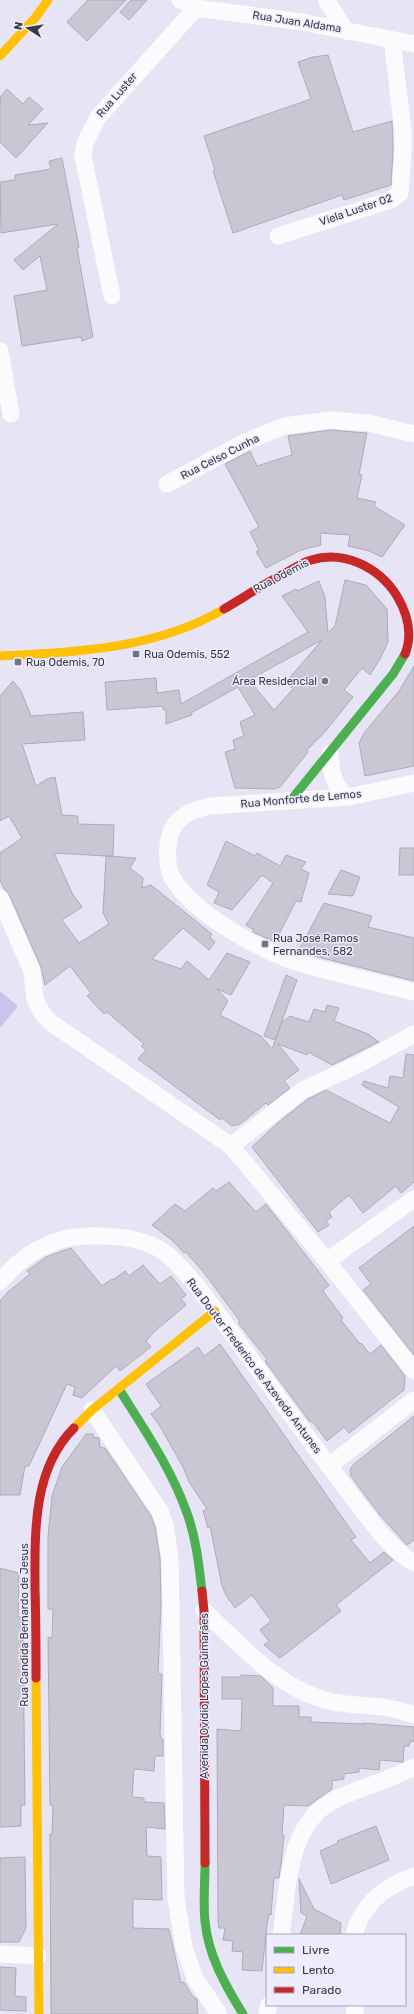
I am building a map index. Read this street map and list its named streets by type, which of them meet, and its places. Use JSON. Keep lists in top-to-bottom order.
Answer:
{
  "streets": {
    "street": [
      "Rua Juan Aldama",
      "Rua Luster",
      "Viela Luster 02",
      "Rua Celso Cunha",
      "Rua Odemis",
      "Rua Monforte de Lemos",
      "Rua Doutor Frederico de Azevedo Antunes",
      "Rua Candida Bernardo de Jesus",
      "Avenida Ovídio Lopes Guimarães"
    ]
  },
  "crossings": [
    ["Rua Juan Aldama", "Rua Luster"],
    ["Rua Juan Aldama", "Viela Luster 02"],
    ["Rua Odemis", "Rua Monforte de Lemos"],
    ["Rua Doutor Frederico de Azevedo Antunes", "Rua Candida Bernardo de Jesus"],
    ["Rua Candida Bernardo de Jesus", "Avenida Ovídio Lopes Guimarães"]
  ],
  "places": {
    "transit": ["Rua Odemis, 552", "Rua Odemis, 70", "Rua José Ramos Fernandes, 582"],
    "other": ["Área Residencial"]
  },
  "legend": ["Livre", "Lento", "Parado"],
  "north": "left"
}
